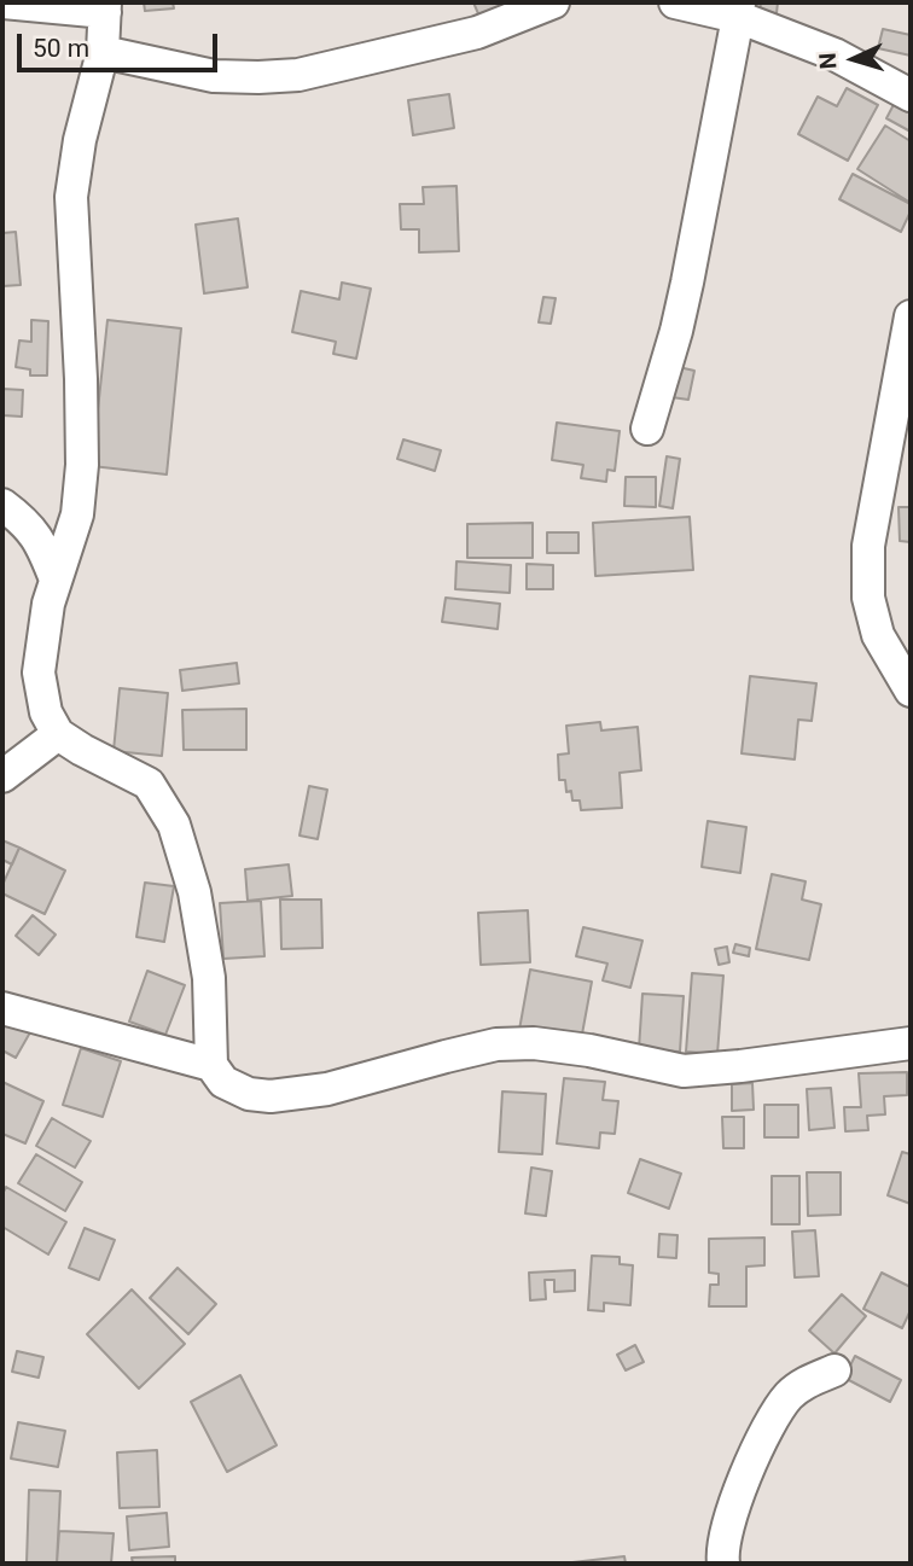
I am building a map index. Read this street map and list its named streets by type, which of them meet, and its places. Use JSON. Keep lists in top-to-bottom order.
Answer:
{
  "scale_bar": "50 m",
  "north": "left"
}
